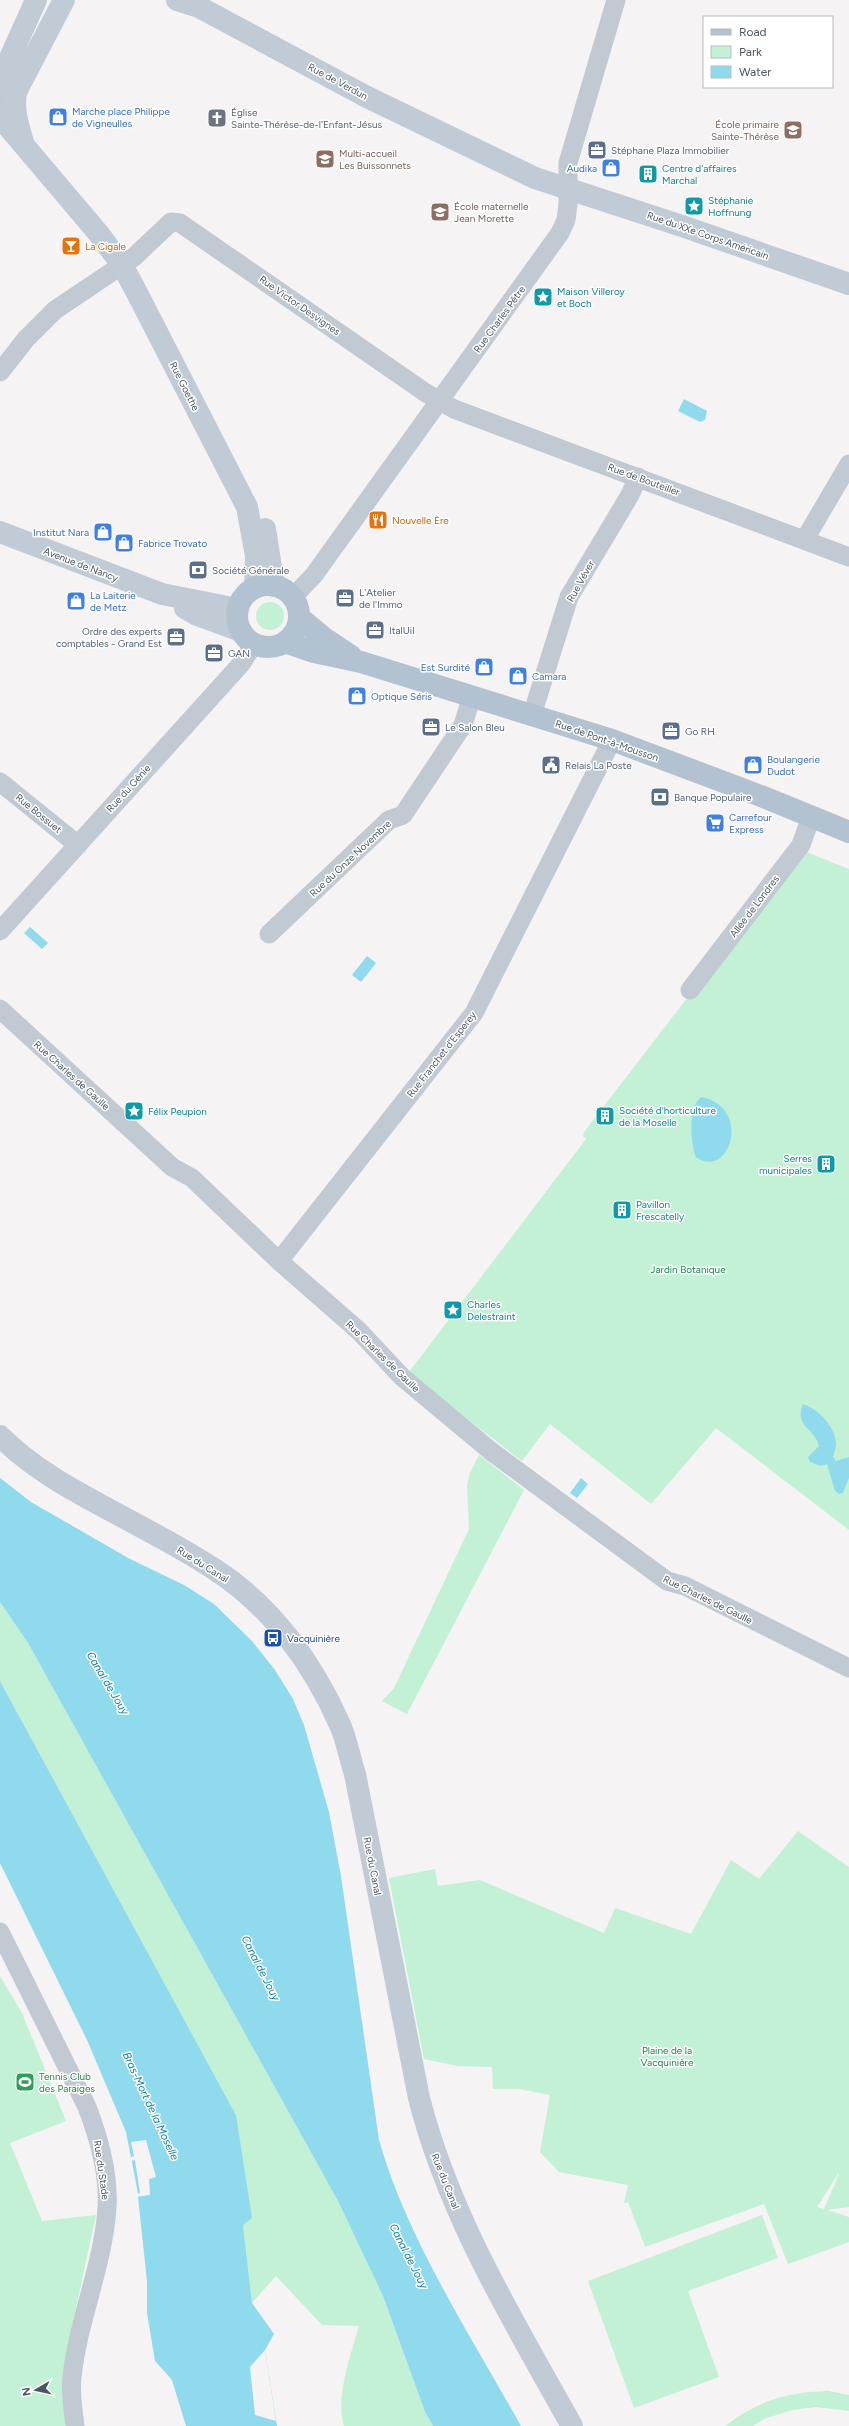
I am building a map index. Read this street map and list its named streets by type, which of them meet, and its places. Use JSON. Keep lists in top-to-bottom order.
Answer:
{
  "streets": {
    "main road": ["Rue de Pont-à-Mousson"],
    "street": [
      "Rue de Verdun",
      "Rue du XXe Corps Américain",
      "Rue Victor Desvignes",
      "Rue Charles Pêtre",
      "Rue Goethe",
      "Rue de Bouteiller",
      "Avenue de Nancy",
      "Rue Véver",
      "Rue du Génie",
      "Rue Bossuet",
      "Rue du Onze Novembre",
      "Allée de Londres",
      "Rue Franchet d'Esperey",
      "Rue Charles de Gaulle",
      "Rue du Canal",
      "Rue du Stade"
    ]
  },
  "crossings": [
    ["Rue de Verdun", "Rue du XXe Corps Américain"],
    ["Rue de Verdun", "Rue Charles Pêtre"],
    ["Rue du XXe Corps Américain", "Rue Charles Pêtre"],
    ["Rue Victor Desvignes", "Rue Charles Pêtre"],
    ["Rue Victor Desvignes", "Rue Goethe"],
    ["Rue Victor Desvignes", "Rue de Bouteiller"],
    ["Rue Charles Pêtre", "Rue Goethe"],
    ["Rue Charles Pêtre", "Rue de Bouteiller"],
    ["Rue Charles Pêtre", "Avenue de Nancy"],
    ["Rue Charles Pêtre", "Rue de Pont-à-Mousson"],
    ["Rue Charles Pêtre", "Rue du Génie"],
    ["Rue Goethe", "Avenue de Nancy"],
    ["Rue Goethe", "Rue de Pont-à-Mousson"],
    ["Rue Goethe", "Rue du Génie"],
    ["Rue de Bouteiller", "Rue Véver"],
    ["Avenue de Nancy", "Rue de Pont-à-Mousson"],
    ["Avenue de Nancy", "Rue du Génie"],
    ["Rue Véver", "Rue de Pont-à-Mousson"],
    ["Rue de Pont-à-Mousson", "Rue du Génie"],
    ["Rue de Pont-à-Mousson", "Rue du Onze Novembre"],
    ["Rue de Pont-à-Mousson", "Allée de Londres"],
    ["Rue de Pont-à-Mousson", "Rue Franchet d'Esperey"],
    ["Rue du Génie", "Rue Bossuet"],
    ["Rue Franchet d'Esperey", "Rue Charles de Gaulle"]
  ],
  "water": ["Canal de Jouy", "Bras-Mort de la Moselle"],
  "parks": ["Jardin Botanique", "Plaine de la Vacquinière"],
  "places": {
    "shop": [
      "Marche place Philippe de Vigneulles",
      "Audika",
      "Institut Nara",
      "Fabrice Trovato",
      "La Laiterie de Metz",
      "Est Surdité",
      "Camara",
      "Optique Séris",
      "Boulangerie Dudot"
    ],
    "church": ["Église Sainte-Thérèse-de-l'Enfant-Jésus"],
    "school or university": ["École primaire Sainte-Thérèse", "Multi-accueil Les Buissonnets", "École maternelle Jean Morette"],
    "office": [
      "Stéphane Plaza Immobilier",
      "L'Atelier de l'Immo",
      "ItalUil",
      "Ordre des experts comptables - Grand Est",
      "GAN",
      "Le Salon Bleu",
      "Go RH"
    ],
    "building": [
      "Centre d'affaires Marchal",
      "Société d'horticulture de la Moselle",
      "Serres municipales",
      "Pavillon Frescatelly"
    ],
    "place": [
      "Stéphanie Hoffnung",
      "Maison Villeroy et Boch",
      "Félix Peupion",
      "Charles Delestraint"
    ],
    "bar": ["La Cigale"],
    "restaurant": ["Nouvelle Ère"],
    "bank": ["Société Générale", "Banque Populaire"],
    "public building": ["Relais La Poste"],
    "supermarket": ["Carrefour Express"],
    "bus stop": ["Vacquinière"],
    "sports": ["Tennis Club des Paraiges"]
  },
  "legend": ["Road", "Park", "Water"],
  "north": "left"
}
